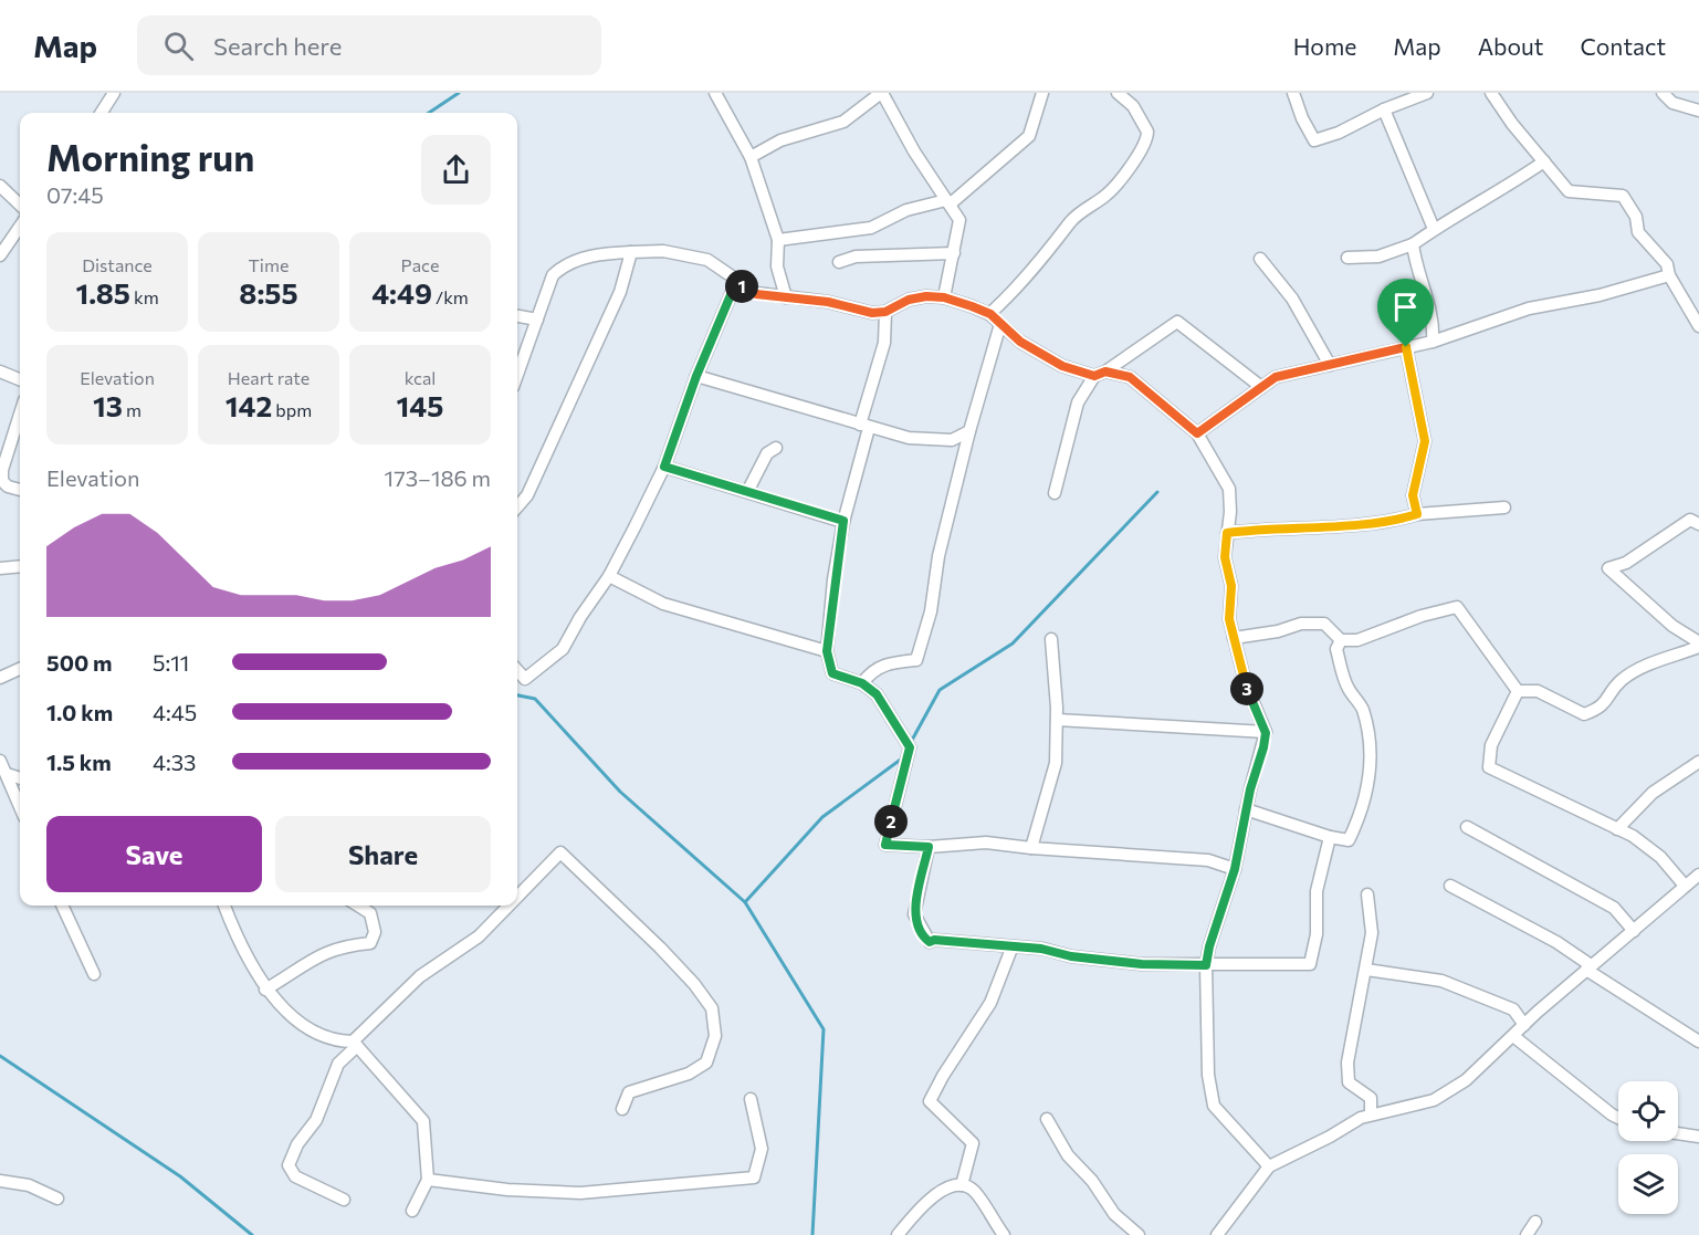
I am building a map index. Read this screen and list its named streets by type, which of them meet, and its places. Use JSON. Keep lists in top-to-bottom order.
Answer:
{
  "page": {
    "header": "Map",
    "search": "Search here",
    "nav": [
      "Home",
      "Map",
      "About",
      "Contact"
    ],
    "heading": ["Morning run", "07:45"],
    "stats": [
      ["Distance", "1.85 km"],
      ["Time", "8:55"],
      ["Pace", "4:49 /km"],
      ["Elevation", "13 m"],
      ["Heart rate", "142 bpm"],
      ["kcal", "145"]
    ],
    "pins": ["1", "3", "2"],
    "chart": ["Elevation", "173–186 m"],
    "list": [
      {
        "name": "500 m",
        "note": "5:11"
      },
      {
        "name": "1.0 km",
        "note": "4:45"
      },
      {
        "name": "1.5 km",
        "note": "4:33"
      }
    ],
    "buttons": ["Save", "Share"]
  }
}
